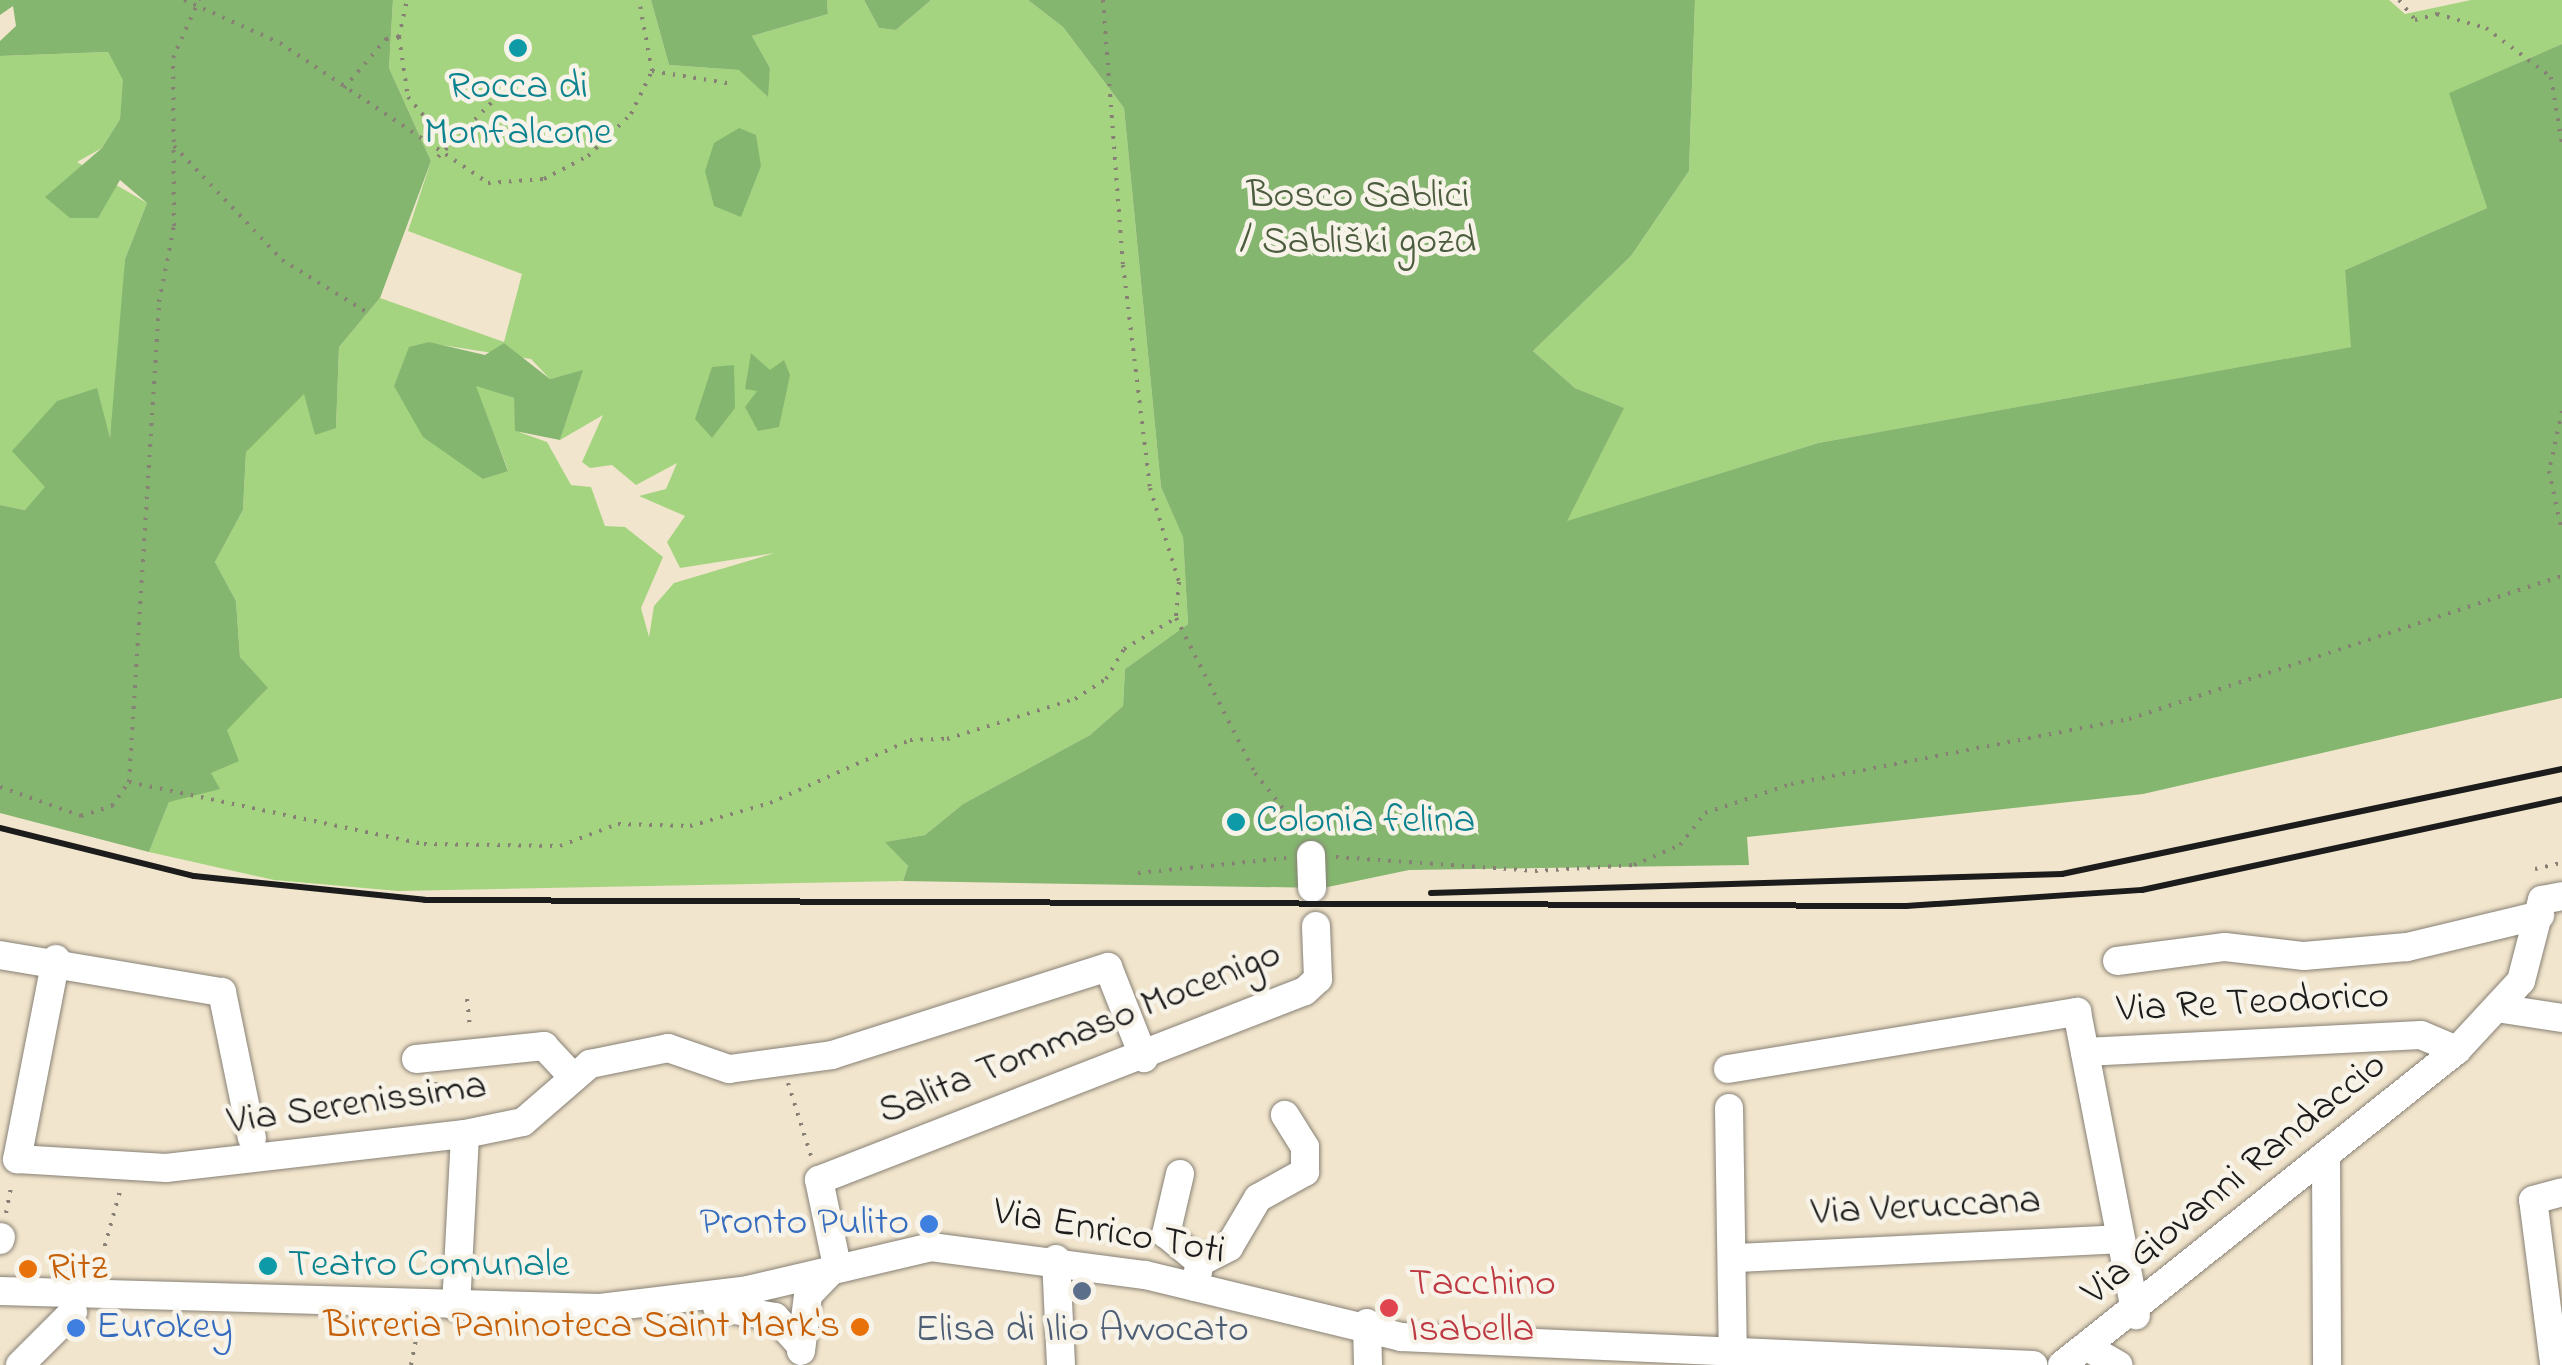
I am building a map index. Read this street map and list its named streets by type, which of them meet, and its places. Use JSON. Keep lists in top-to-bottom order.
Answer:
{
  "streets": {
    "street": [
      "Via Re Teodorico",
      "Salita Tommaso Mocenigo",
      "Via Serenissima",
      "Via Giovanni Randaccio",
      "Via Veruccana",
      "Via Enrico Toti"
    ]
  },
  "crossings": [
    ["Via Re Teodorico", "Via Giovanni Randaccio"],
    ["Salita Tommaso Mocenigo", "Via Serenissima"]
  ],
  "parks": ["Bosco Sablici / Sabliški gozd"],
  "places": [
    "Rocca di Monfalcone",
    "Colonia felina",
    "Pronto Pulito",
    "Teatro Comunale",
    "Ritz",
    "Elisa di Ilio Avvocato",
    "Tacchino Isabella",
    "Birreria Paninoteca Saint Mark's",
    "Eurokey"
  ]
}
